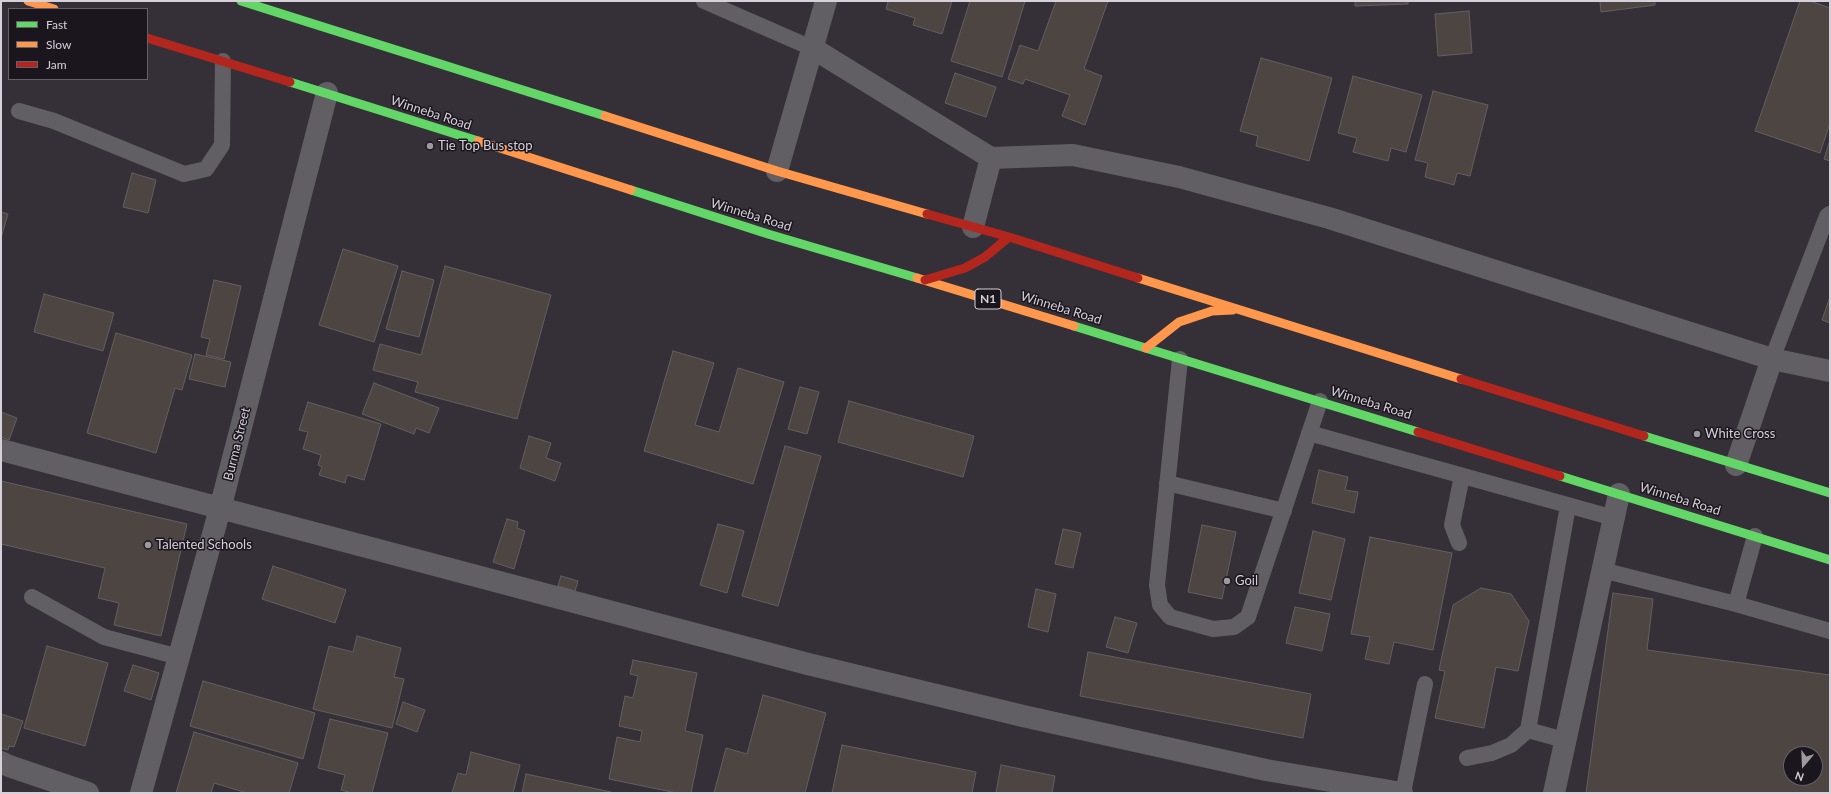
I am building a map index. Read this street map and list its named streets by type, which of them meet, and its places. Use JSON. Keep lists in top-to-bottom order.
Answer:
{
  "streets": {
    "highway": ["Winneba Road", "N1"],
    "street": ["Burma Street"]
  },
  "crossings": [
    ["Winneba Road", "Burma Street"]
  ],
  "places": [
    "Tie Top Bus stop",
    "White Cross",
    "Talented Schools",
    "Goil"
  ],
  "legend": ["Fast", "Slow", "Jam"],
  "north": "bottom"
}
